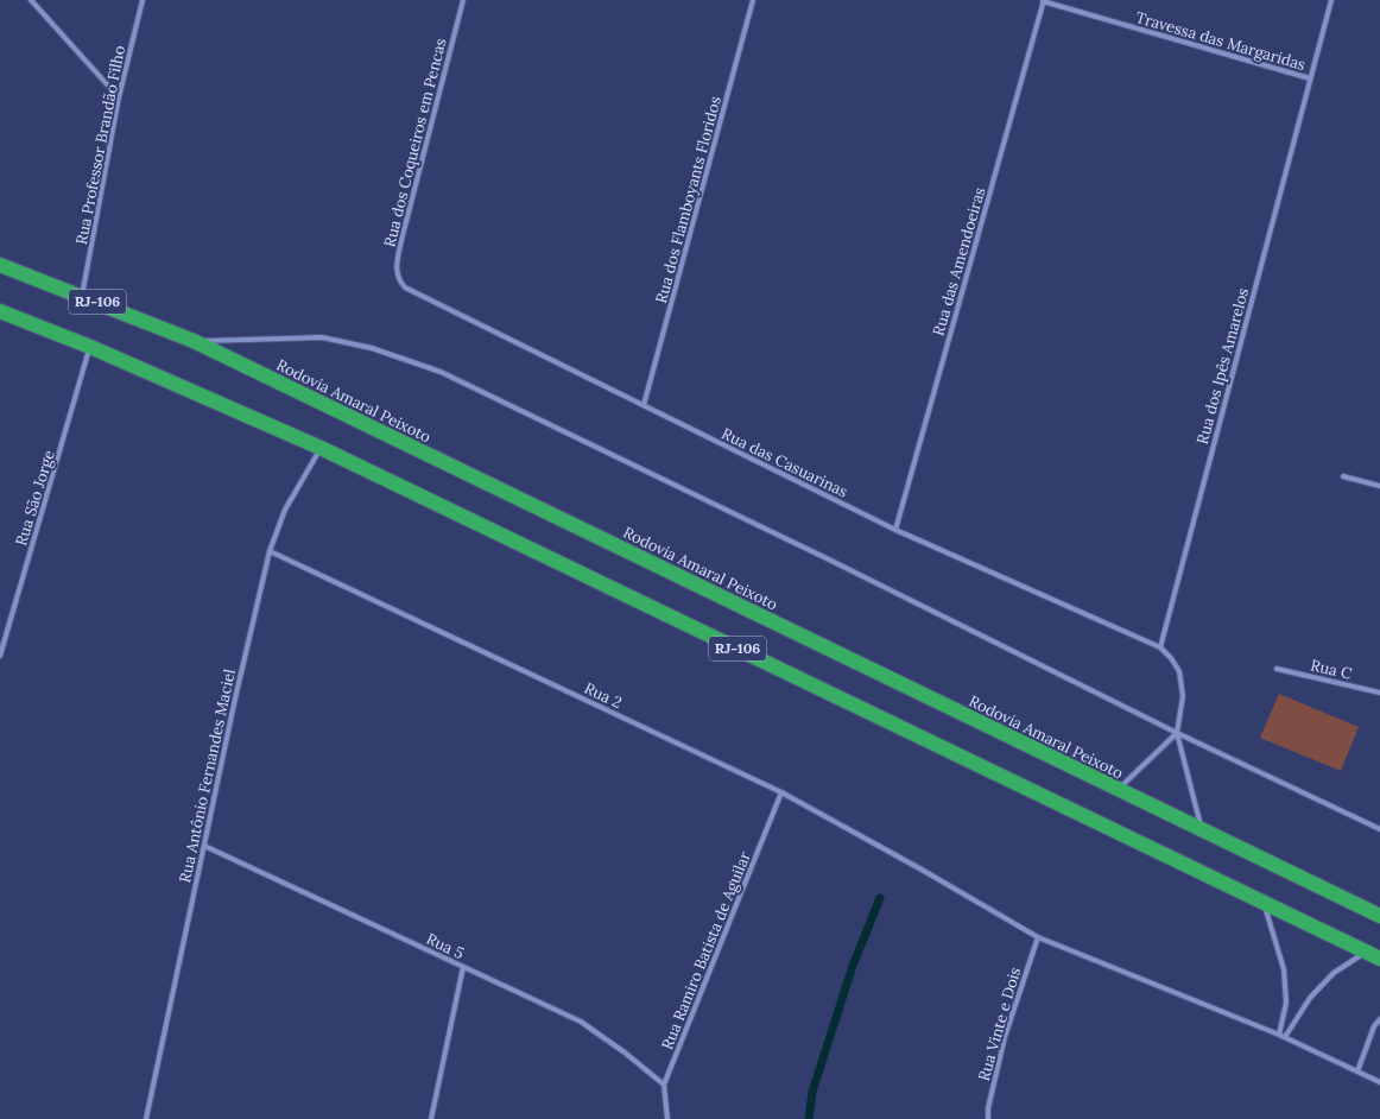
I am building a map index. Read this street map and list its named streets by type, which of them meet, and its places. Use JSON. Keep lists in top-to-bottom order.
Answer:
{
  "streets": {
    "highway": ["RJ-106", "Rodovia Amaral Peixoto"],
    "street": [
      "Travessa das Margaridas",
      "Rua dos Coqueiros em Pencas",
      "Rua Professor Brandão Filho",
      "Rua dos Flamboyants Floridos",
      "Rua das Amendoeiras",
      "Rua dos Ipês Amarelos",
      "Rua das Casuarinas",
      "Rua São Jorge",
      "Rua C",
      "Rua 2",
      "Rua Antônio Fernandes Maciel",
      "Rua 5",
      "Rua Ramiro Batista de Aguilar",
      "Rua Vinte e Dois"
    ]
  },
  "crossings": [
    ["Travessa das Margaridas", "Rua das Amendoeiras"],
    ["Travessa das Margaridas", "Rua dos Ipês Amarelos"],
    ["Rua dos Coqueiros em Pencas", "Rua das Casuarinas"],
    ["Rua Professor Brandão Filho", "Rodovia Amaral Peixoto"],
    ["Rua dos Flamboyants Floridos", "Rua das Casuarinas"],
    ["Rua das Amendoeiras", "Rua das Casuarinas"],
    ["RJ-106", "Rua São Jorge"],
    ["RJ-106", "Rua Antônio Fernandes Maciel"],
    ["Rua dos Ipês Amarelos", "Rua das Casuarinas"],
    ["Rua 2", "Rua Antônio Fernandes Maciel"],
    ["Rua 2", "Rua Ramiro Batista de Aguilar"],
    ["Rua 2", "Rua Vinte e Dois"],
    ["Rua Antônio Fernandes Maciel", "Rua 5"],
    ["Rua 5", "Rua Ramiro Batista de Aguilar"]
  ]
}
